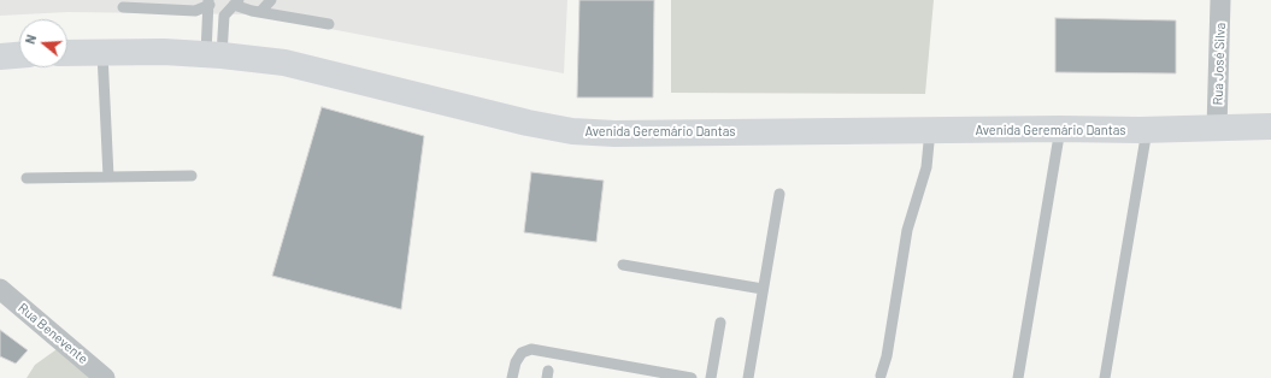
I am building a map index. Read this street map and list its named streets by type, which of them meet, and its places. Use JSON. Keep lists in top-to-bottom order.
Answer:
{
  "streets": {
    "main road": ["Avenida Geremário Dantas"],
    "street": ["Rua José Silva", "Rua Benevente"]
  },
  "crossings": [
    ["Rua José Silva", "Avenida Geremário Dantas"]
  ],
  "north": "left"
}
